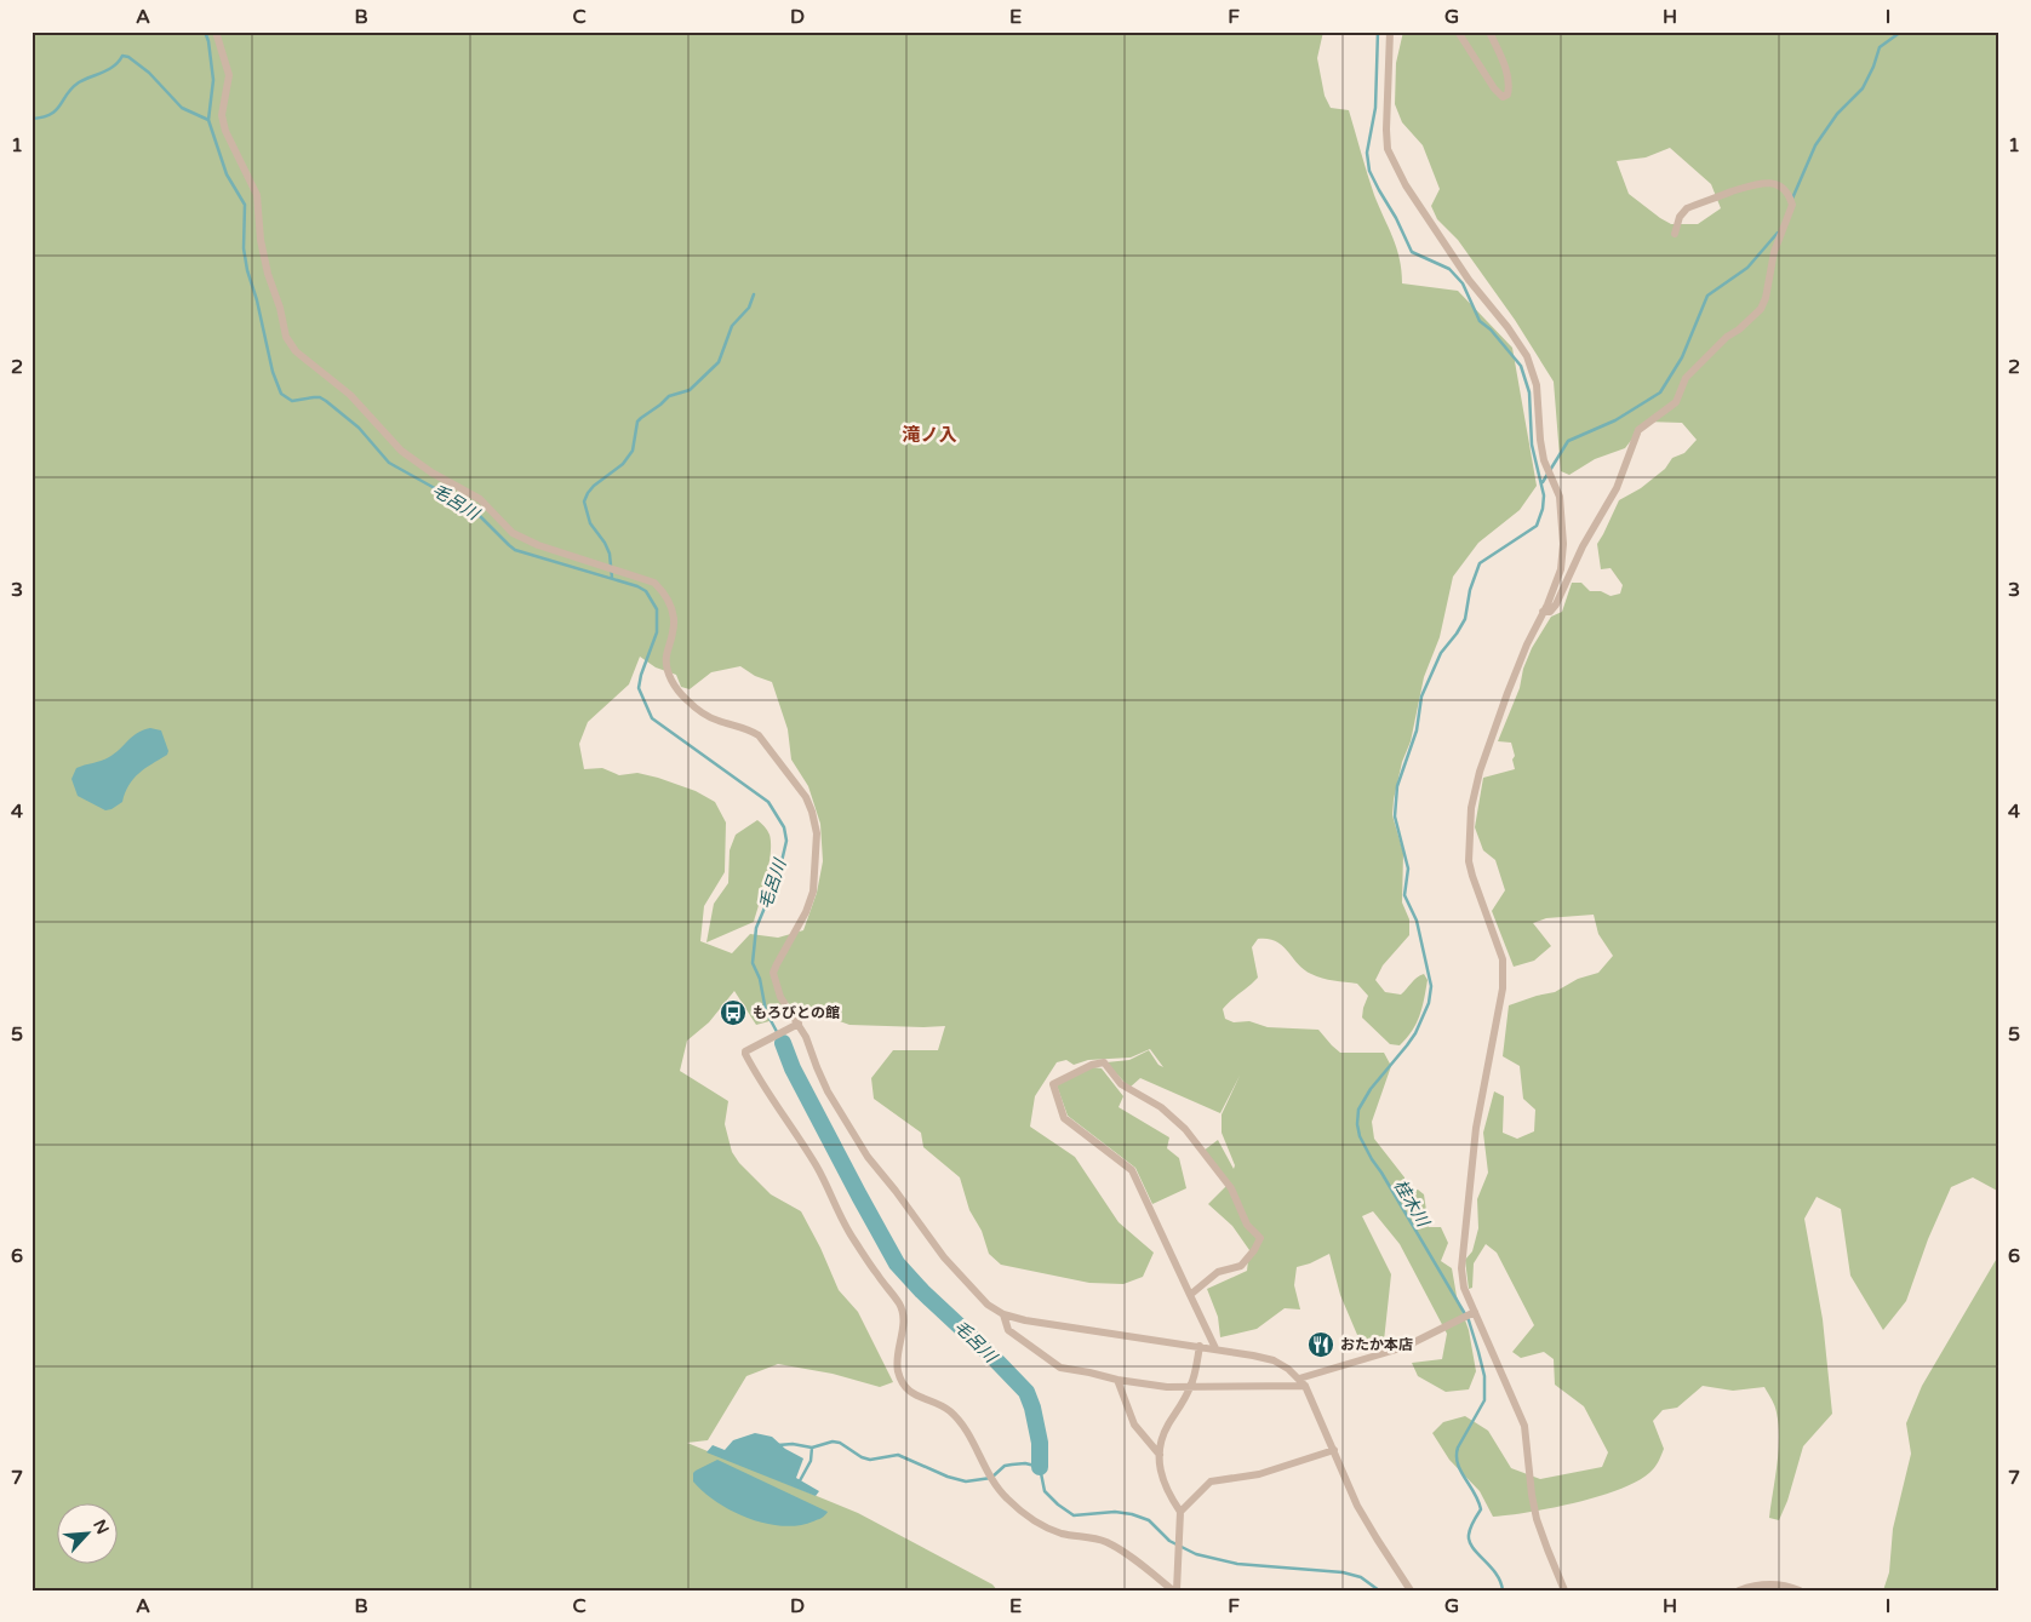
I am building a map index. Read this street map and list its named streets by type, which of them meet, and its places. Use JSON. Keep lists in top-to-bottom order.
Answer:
{
  "districts": ["滝ノ入"],
  "water": ["毛呂川", "桂木川"],
  "places": {
    "bus stop": ["もろびとの館"],
    "restaurant": ["おたか本店"]
  },
  "north": "top right",
  "grid": {
    "columns": [
      "A",
      "B",
      "C",
      "D",
      "E",
      "F",
      "G",
      "H",
      "I"
    ],
    "rows": [
      "1",
      "2",
      "3",
      "4",
      "5",
      "6",
      "7"
    ]
  }
}
